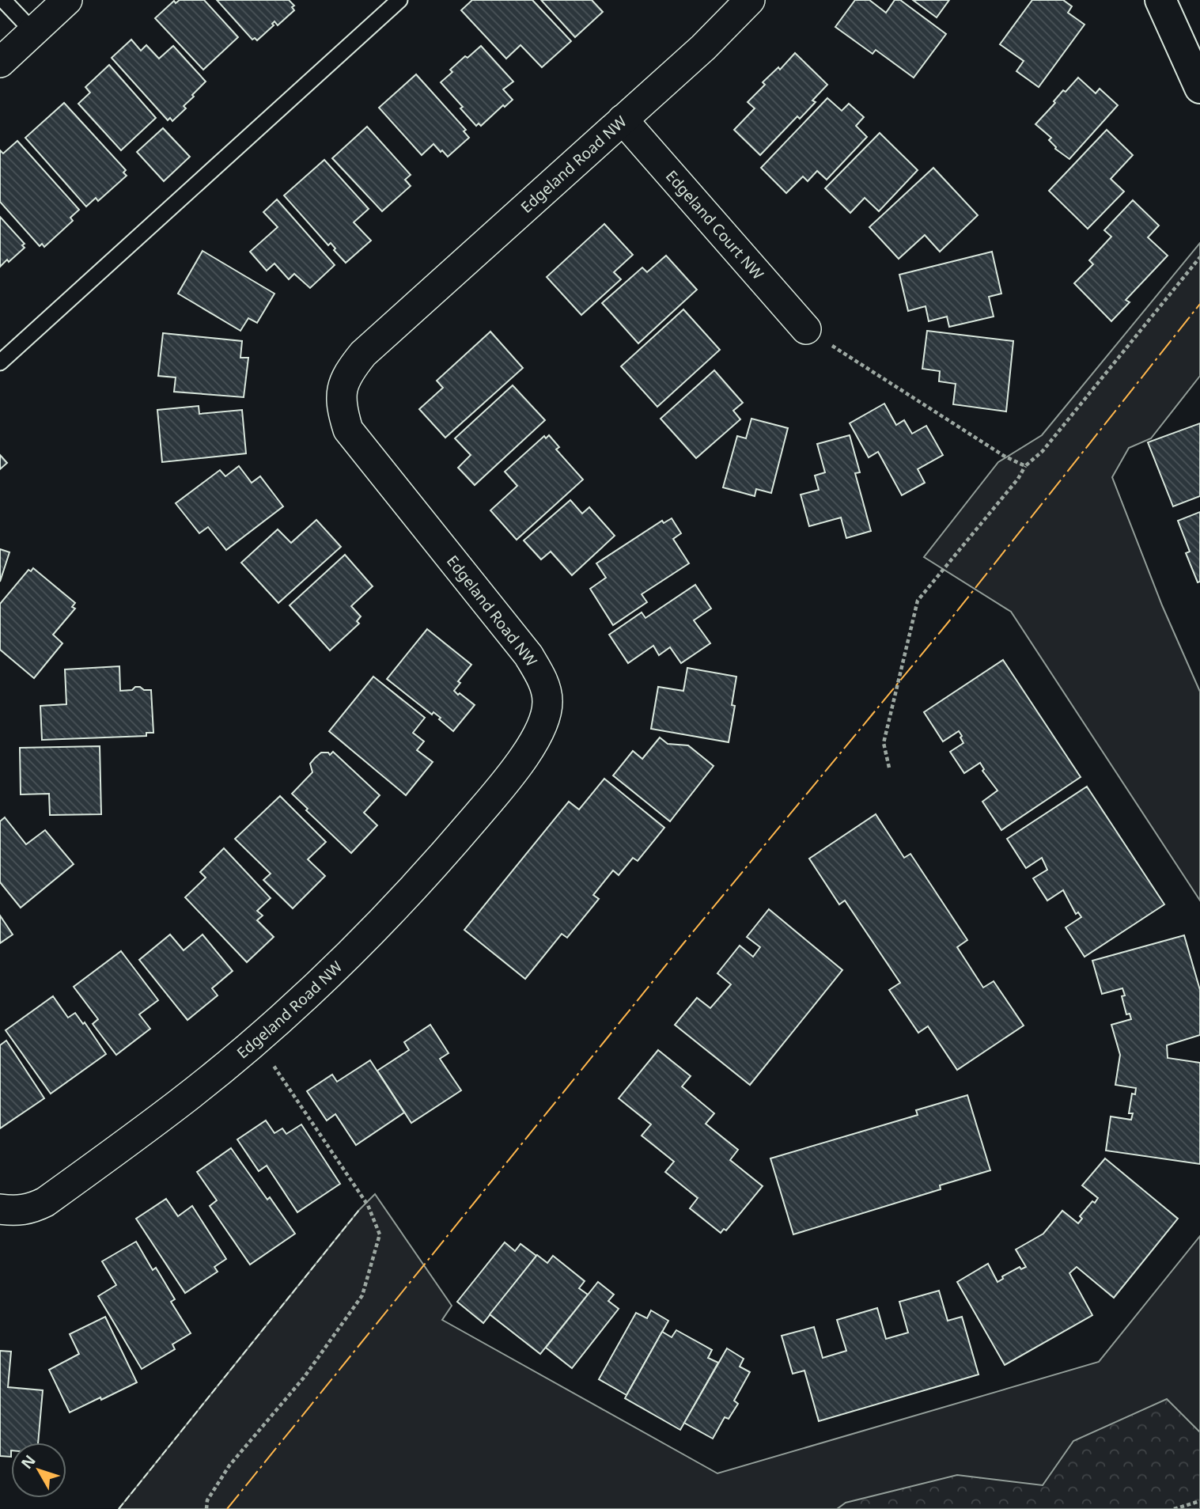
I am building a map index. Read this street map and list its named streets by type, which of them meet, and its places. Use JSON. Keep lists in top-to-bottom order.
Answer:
{
  "streets": {
    "street": ["Edgeland Road NW", "Edgeland Court NW"]
  },
  "crossings": [
    ["Edgeland Road NW", "Edgeland Court NW"]
  ],
  "north": "top left"
}
